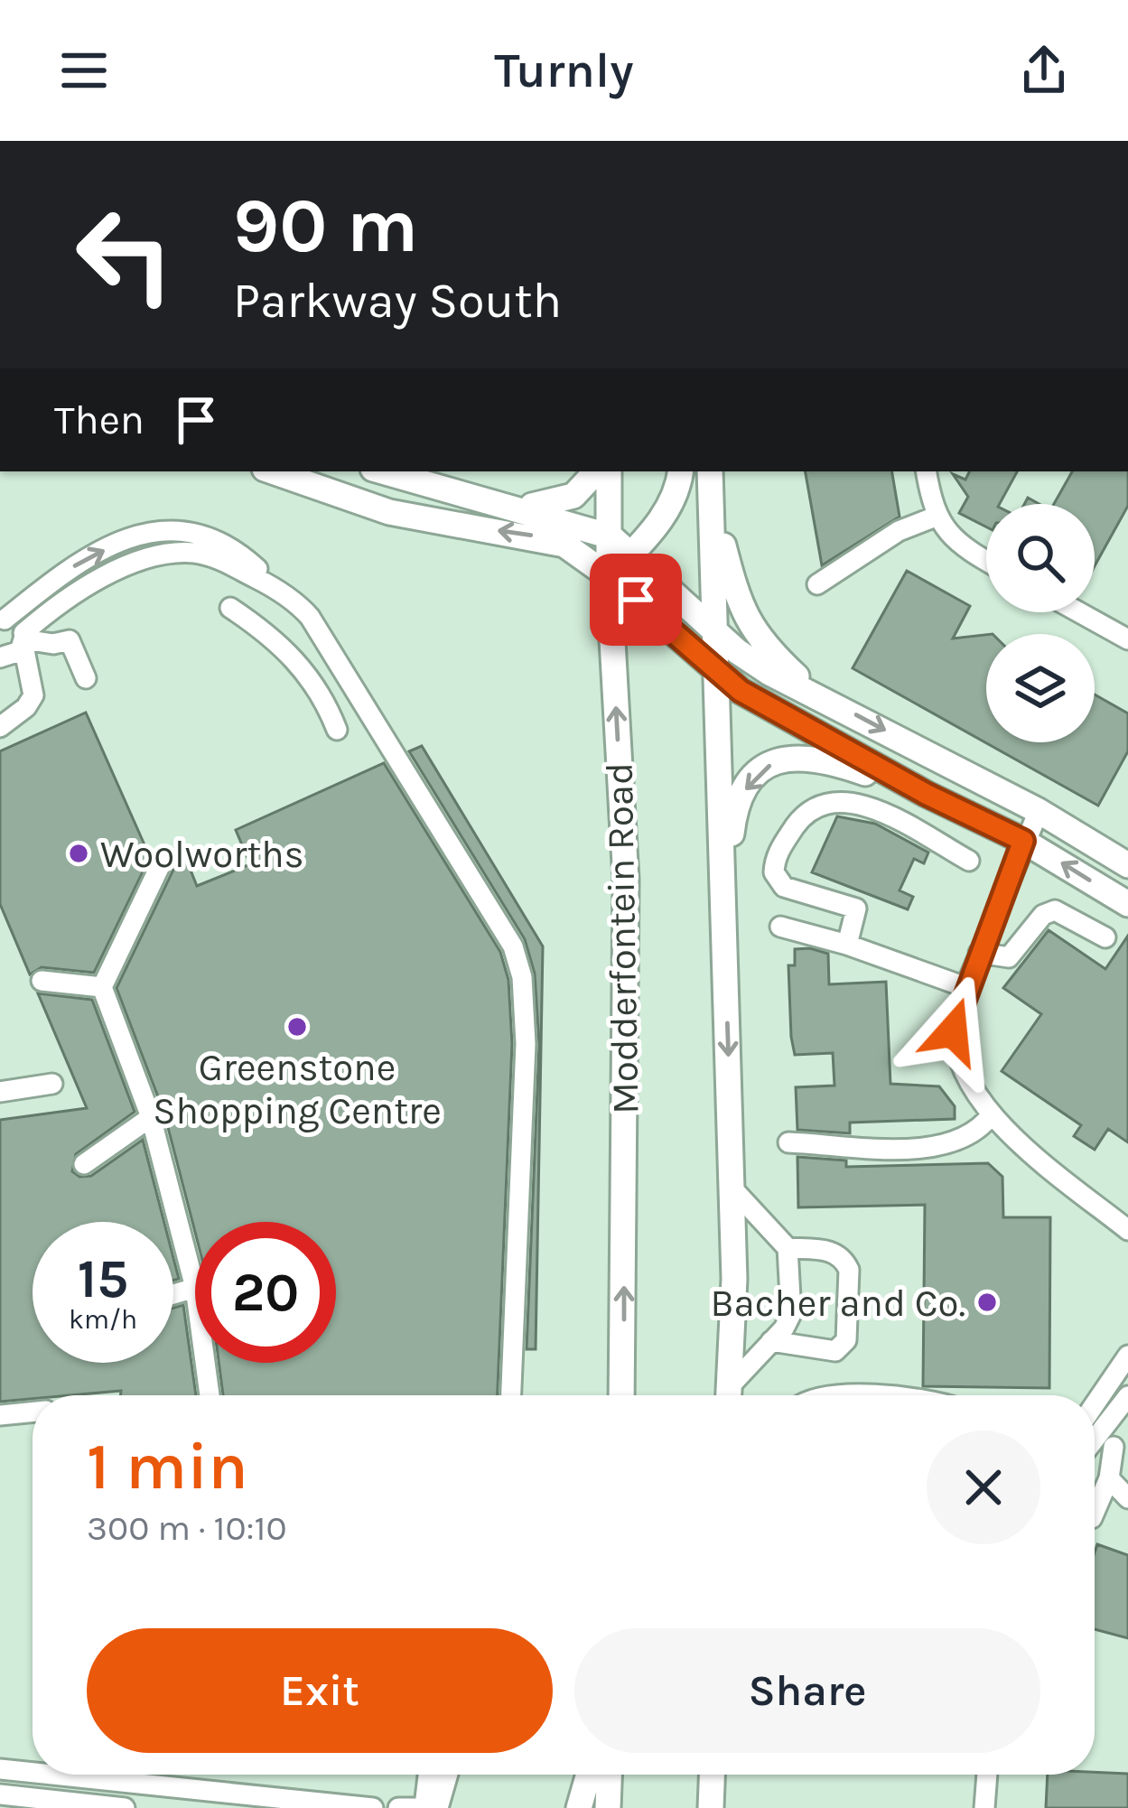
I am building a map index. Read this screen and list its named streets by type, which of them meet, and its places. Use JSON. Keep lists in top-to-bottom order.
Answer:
{
  "streets": {
    "main road": ["Modderfontein Road"]
  },
  "places": ["Woolworths", "Greenstone Shopping Centre", "Bacher and Co."],
  "page": {
    "header": "Turnly",
    "turn": ["90 m", "Parkway South"],
    "then": "Then",
    "speed": "15 km/h",
    "limit": "20",
    "heading": ["1 min", "300 m · 10:10"],
    "buttons": ["Exit", "Share"]
  }
}
